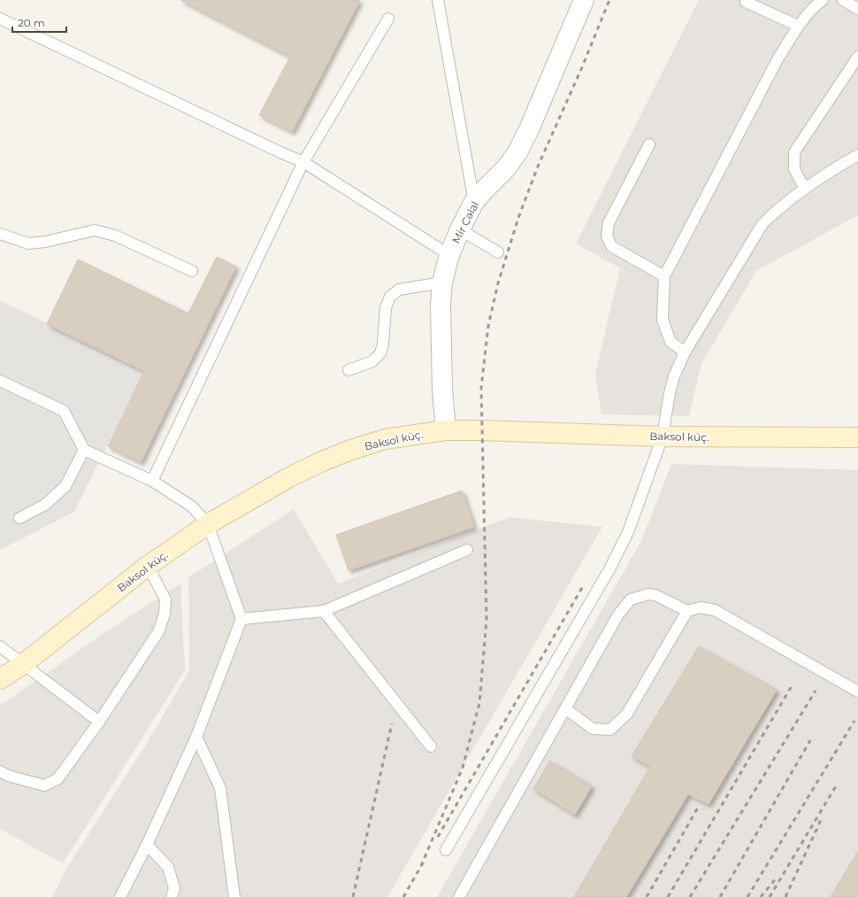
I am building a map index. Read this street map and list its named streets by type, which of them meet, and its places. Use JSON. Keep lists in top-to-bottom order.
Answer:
{
  "streets": {
    "main road": ["Baksol küç."],
    "street": ["Mir Cəlal"]
  },
  "crossings": [
    ["Mir Cəlal", "Baksol küç."]
  ],
  "scale_bar": "20 m"
}
